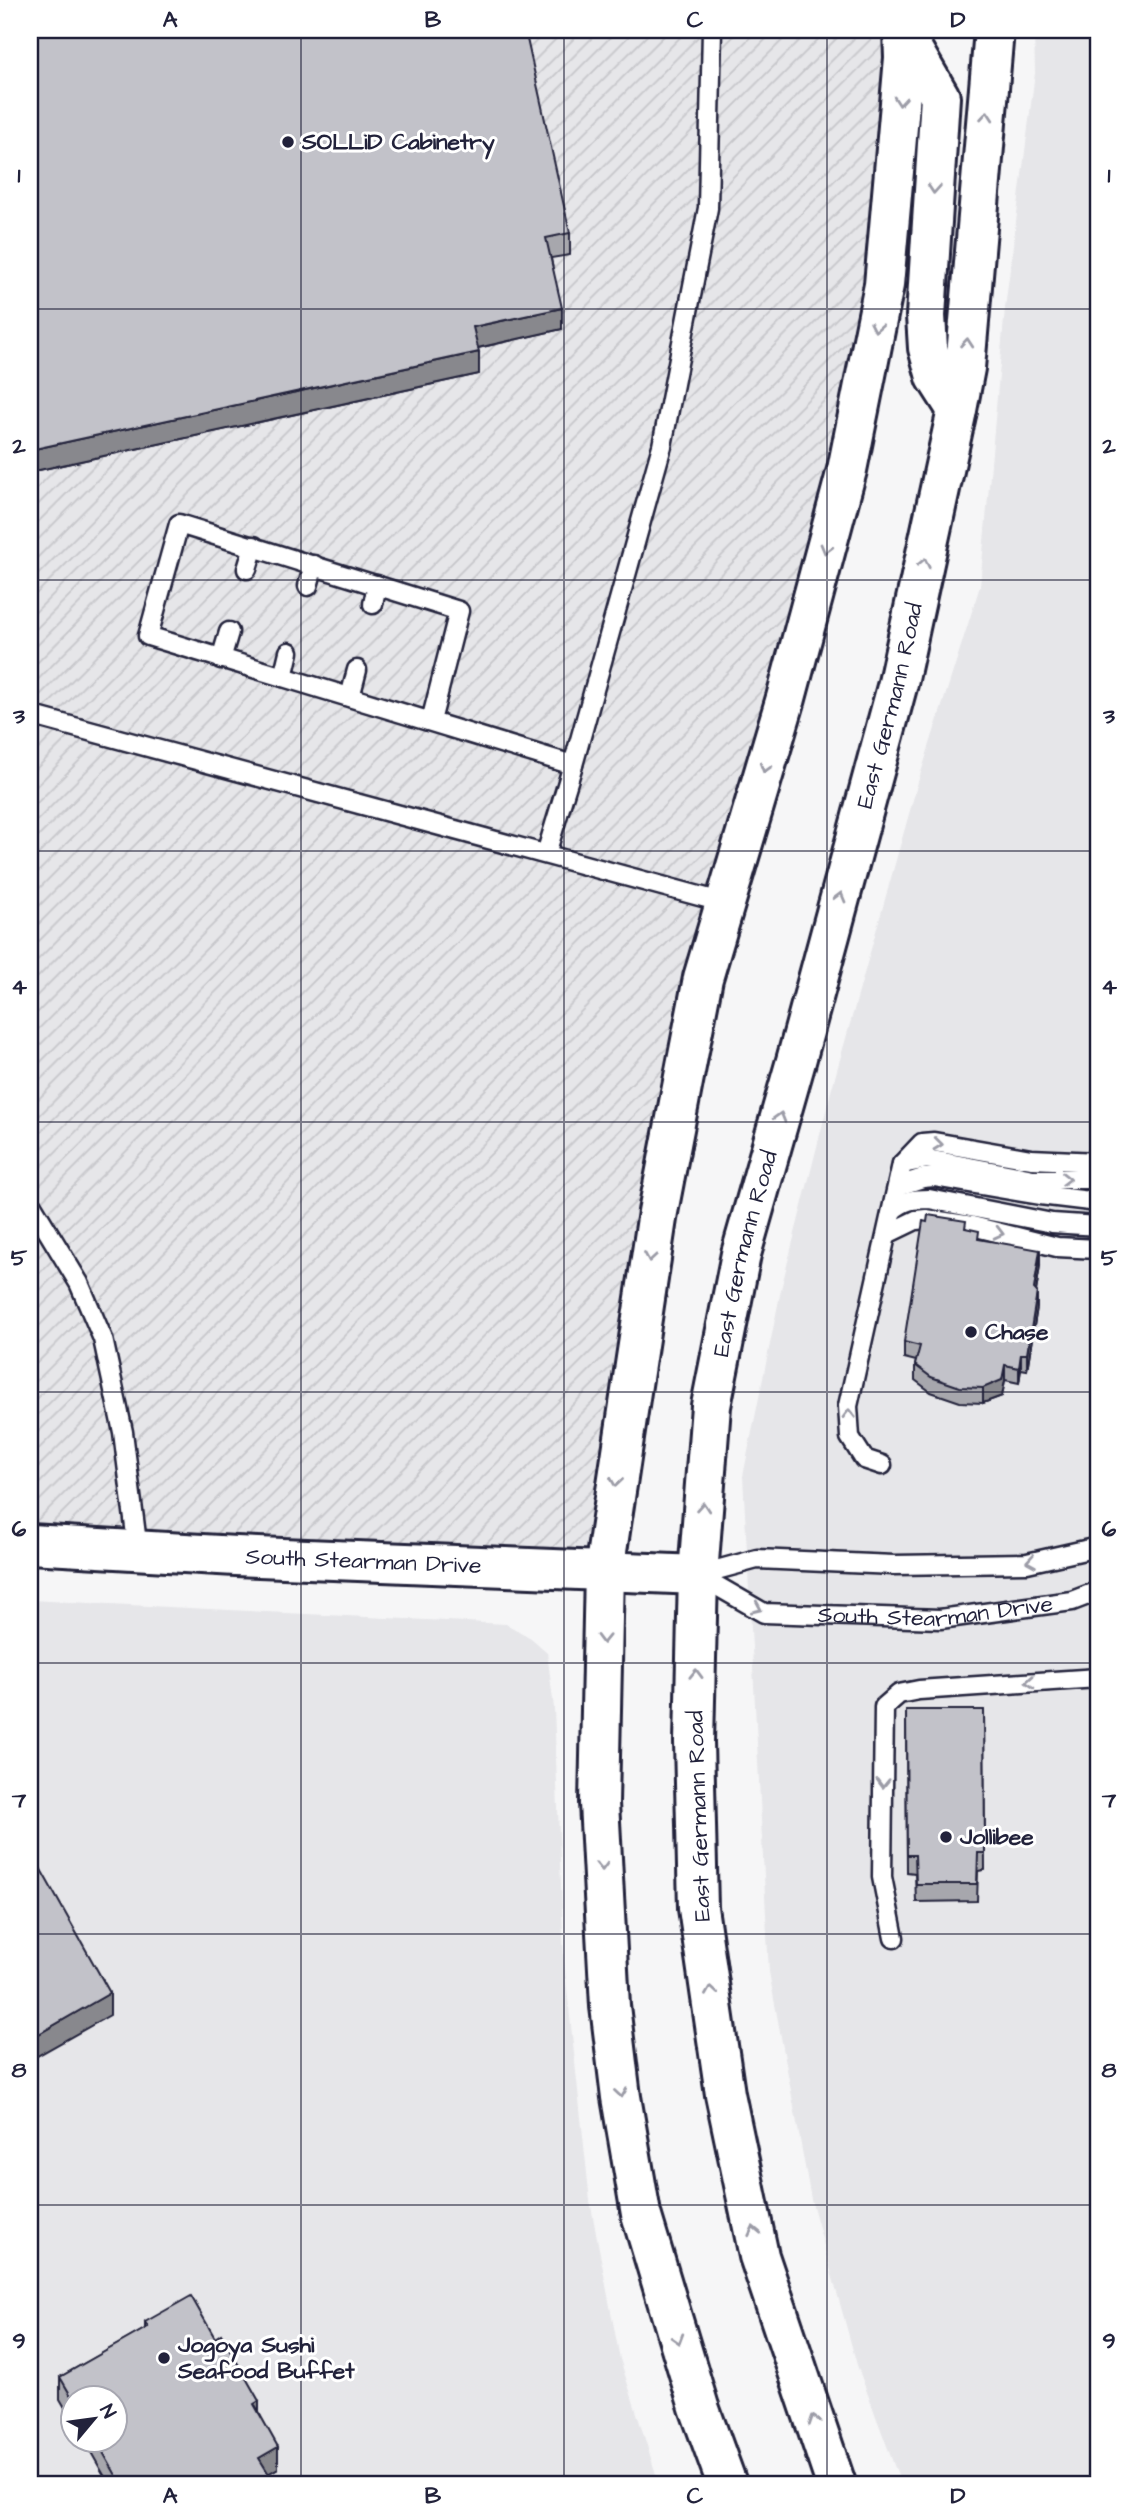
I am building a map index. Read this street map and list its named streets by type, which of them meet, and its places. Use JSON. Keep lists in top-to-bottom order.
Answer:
{
  "streets": {
    "main road": ["East Germann Road", "South Stearman Drive"]
  },
  "crossings": [
    ["East Germann Road", "South Stearman Drive"]
  ],
  "places": [
    "SOLLiD Cabinetry",
    "Chase",
    "Jollibee",
    "Jogoya Sushi Seafood Buffet"
  ],
  "north": "top right",
  "grid": {
    "columns": [
      "A",
      "B",
      "C",
      "D"
    ],
    "rows": [
      "1",
      "2",
      "3",
      "4",
      "5",
      "6",
      "7",
      "8",
      "9"
    ]
  }
}
